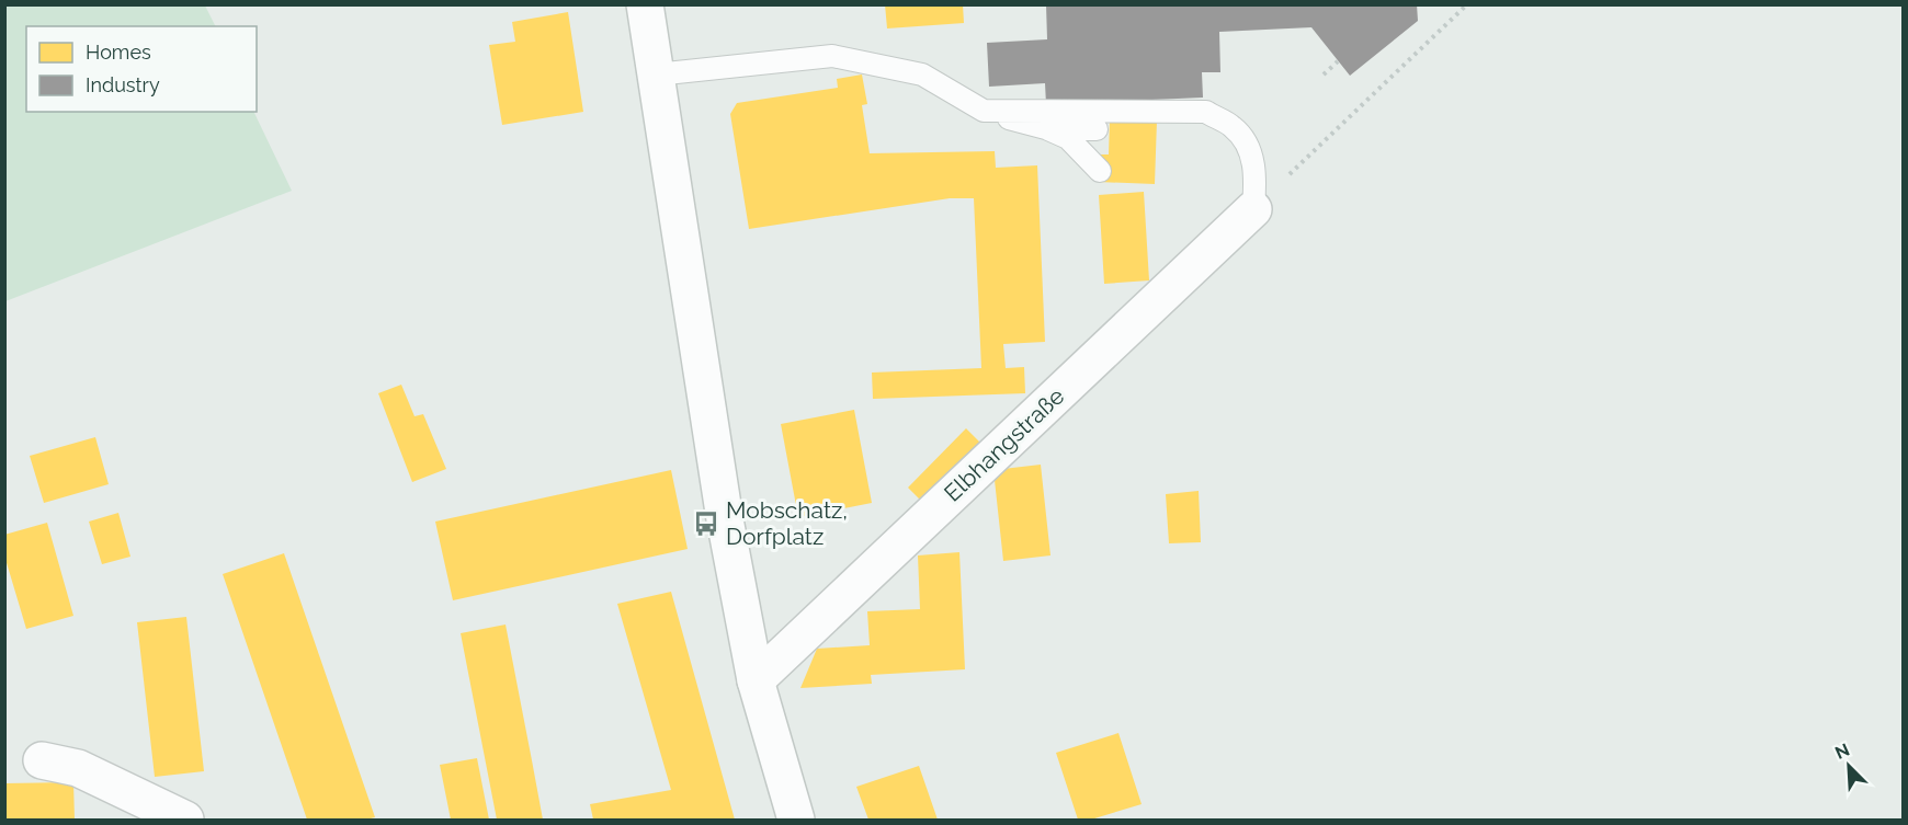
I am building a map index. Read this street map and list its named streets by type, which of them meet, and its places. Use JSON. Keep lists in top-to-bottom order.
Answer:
{
  "streets": {
    "street": ["Elbhangstraße"]
  },
  "places": {
    "bus stop": ["Mobschatz, Dorfplatz"]
  },
  "legend": ["Homes", "Industry"],
  "north": "top left"
}
